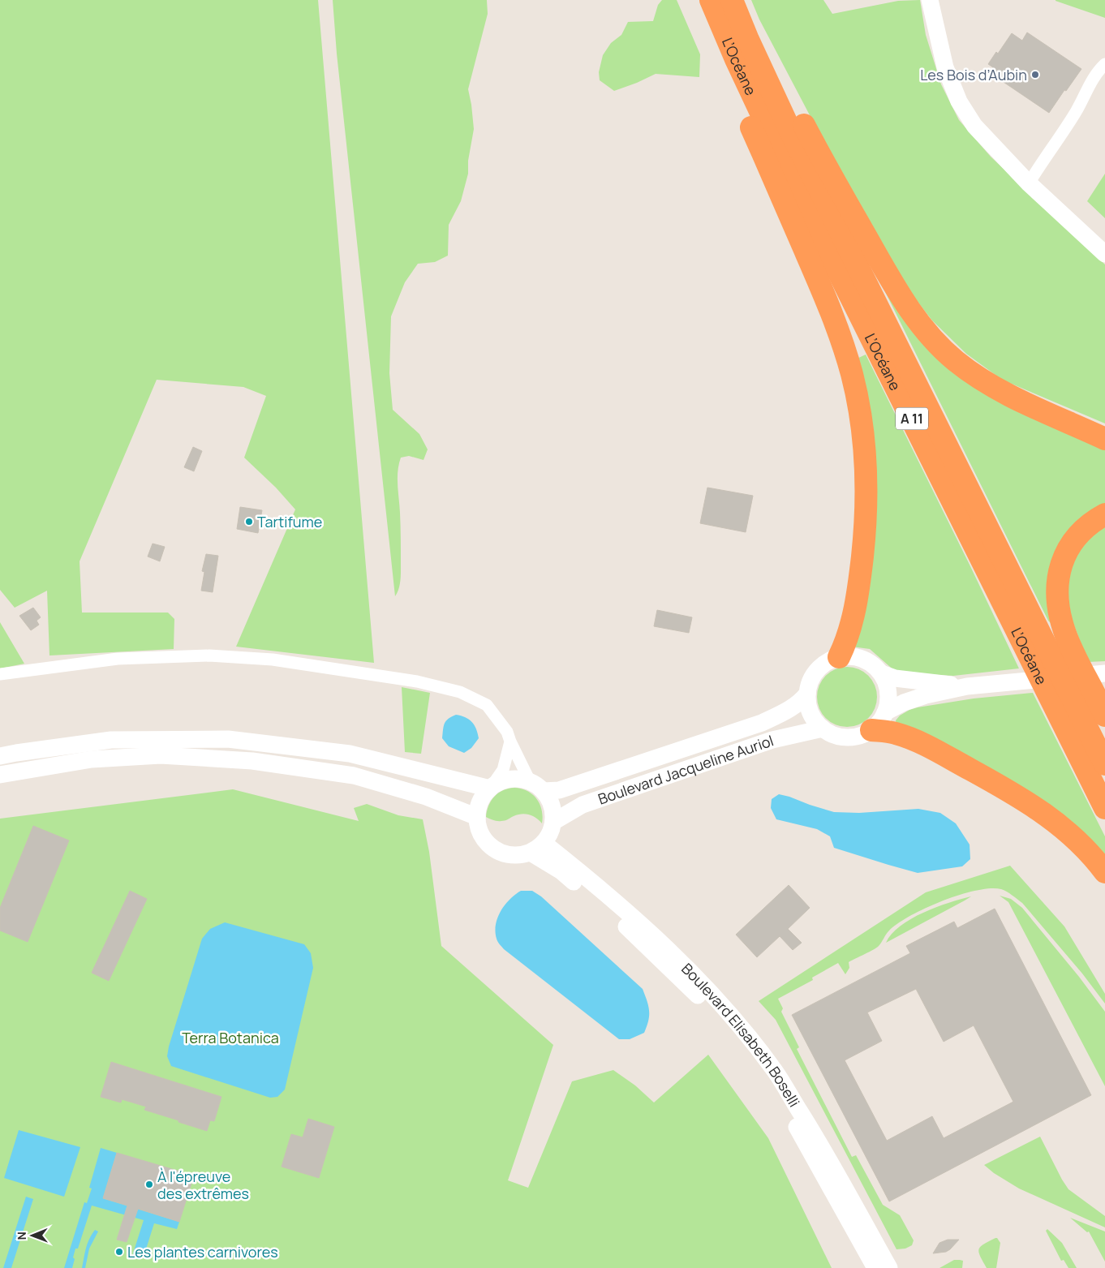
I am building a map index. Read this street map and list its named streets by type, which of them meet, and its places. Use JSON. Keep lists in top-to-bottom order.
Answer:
{
  "streets": {
    "highway": ["L’Océane", "A 11"],
    "main road": ["Boulevard Jacqueline Auriol", "Boulevard Elisabeth Boselli"]
  },
  "crossings": [
    ["Boulevard Jacqueline Auriol", "Boulevard Elisabeth Boselli"]
  ],
  "parks": ["Terra Botanica"],
  "places": [
    "Les Bois d’Aubin",
    "Tartifume",
    "À l'épreuve des extrêmes",
    "Les plantes carnivores"
  ],
  "north": "left"
}
